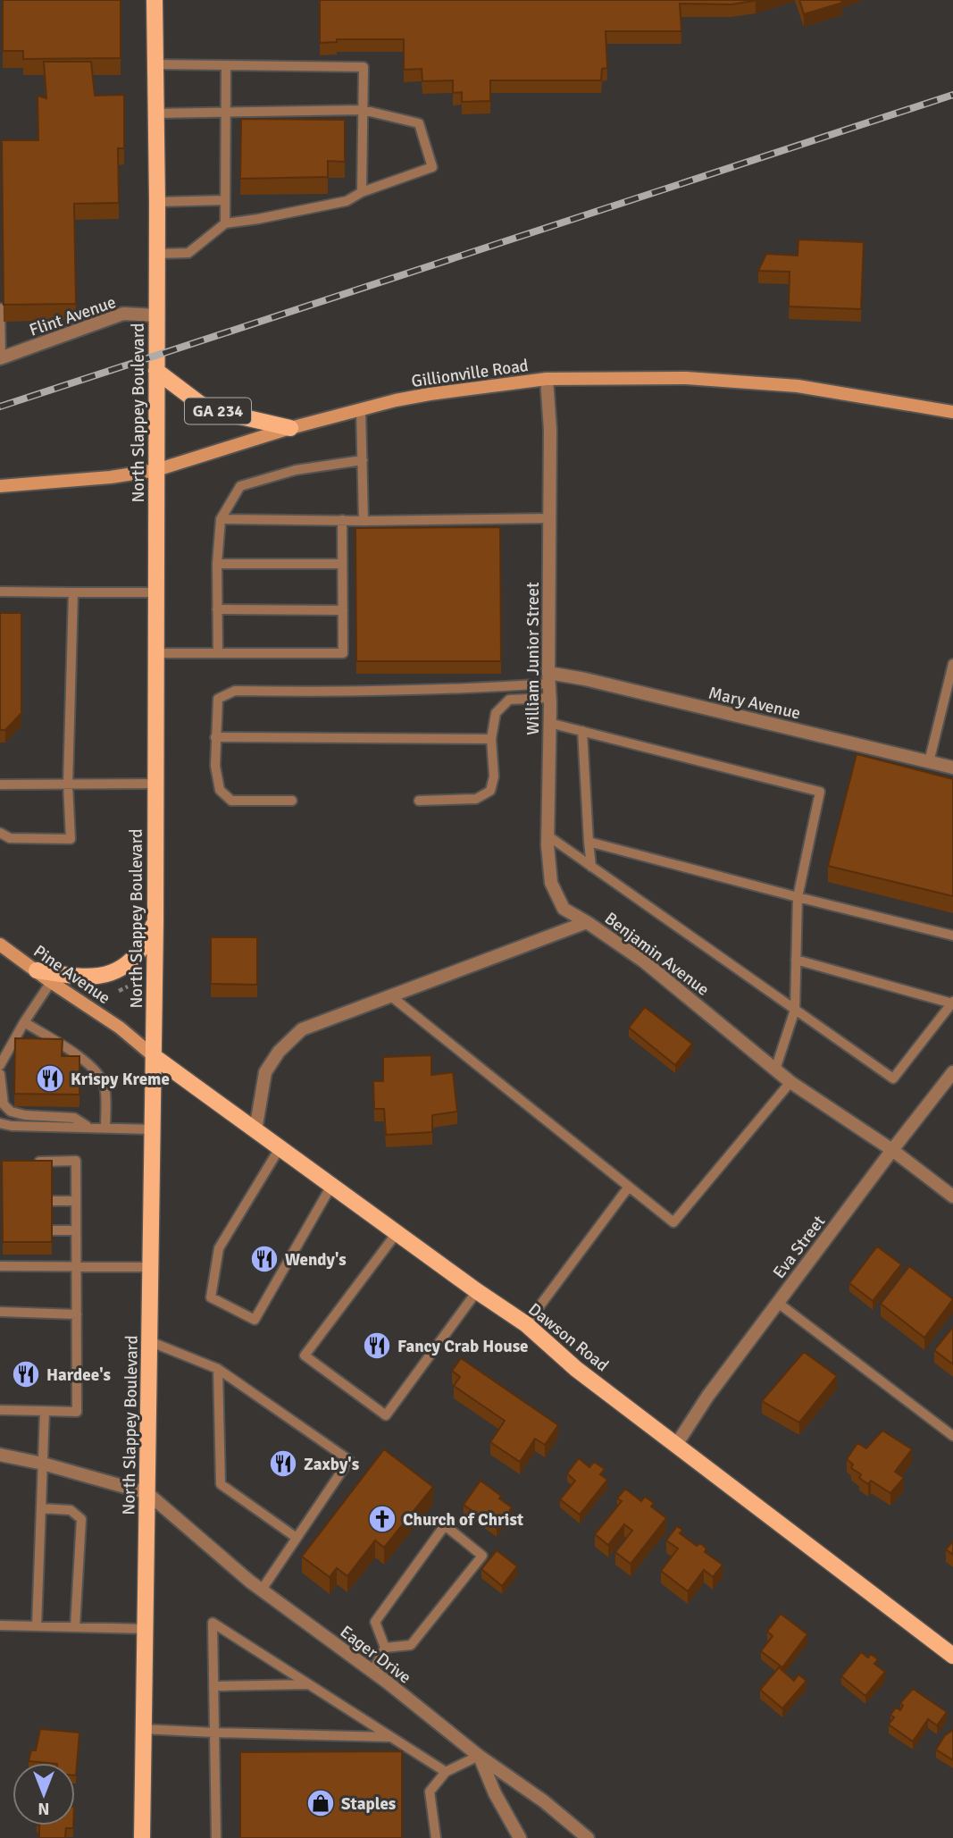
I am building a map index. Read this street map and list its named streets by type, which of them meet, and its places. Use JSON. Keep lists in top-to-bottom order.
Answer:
{
  "streets": {
    "main road": [
      "Gillionville Road",
      "GA 234",
      "North Slappey Boulevard",
      "Pine Avenue",
      "Dawson Road"
    ],
    "street": [
      "Flint Avenue",
      "William Junior Street",
      "Mary Avenue",
      "Benjamin Avenue",
      "Eva Street",
      "Eager Drive"
    ]
  },
  "crossings": [
    ["Flint Avenue", "North Slappey Boulevard"],
    ["Gillionville Road", "GA 234"],
    ["Gillionville Road", "North Slappey Boulevard"],
    ["Gillionville Road", "William Junior Street"],
    ["GA 234", "North Slappey Boulevard"],
    ["North Slappey Boulevard", "Pine Avenue"],
    ["North Slappey Boulevard", "Dawson Road"],
    ["North Slappey Boulevard", "Eager Drive"],
    ["William Junior Street", "Mary Avenue"],
    ["William Junior Street", "Benjamin Avenue"],
    ["Benjamin Avenue", "Eva Street"],
    ["Benjamin Avenue", "Dawson Road"],
    ["Pine Avenue", "Dawson Road"],
    ["Eva Street", "Dawson Road"]
  ],
  "places": {
    "restaurant": [
      "Krispy Kreme",
      "Wendy's",
      "Fancy Crab House",
      "Hardee's",
      "Zaxby's"
    ],
    "church": ["Church of Christ"],
    "shop": ["Staples"]
  },
  "north": "bottom"
}
